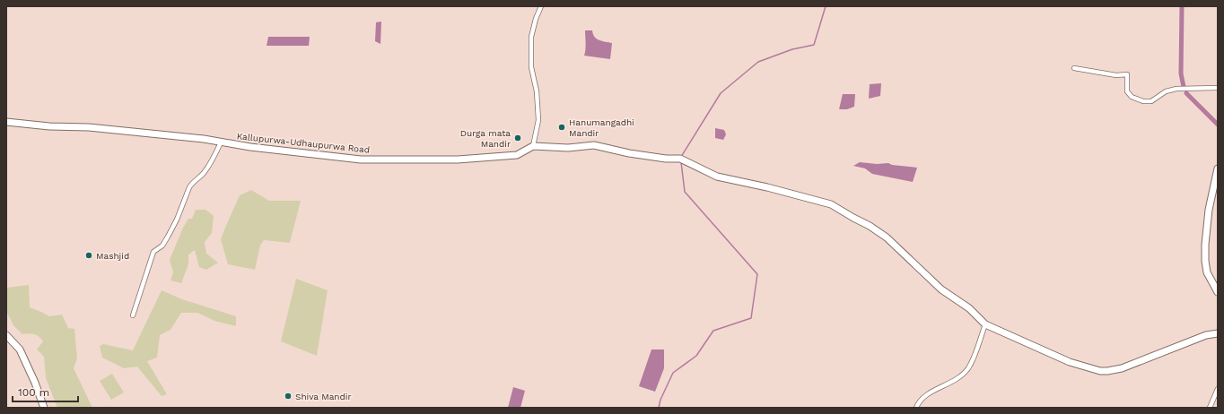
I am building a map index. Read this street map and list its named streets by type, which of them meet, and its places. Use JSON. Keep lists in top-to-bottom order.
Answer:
{
  "streets": {
    "street": ["Kallupurwa-Udhaupurwa Road"]
  },
  "places": [
    "Hanumangadhi Mandir",
    "Durga mata Mandir",
    "Mashjid",
    "Shiva Mandir"
  ],
  "scale_bar": "100 m"
}
